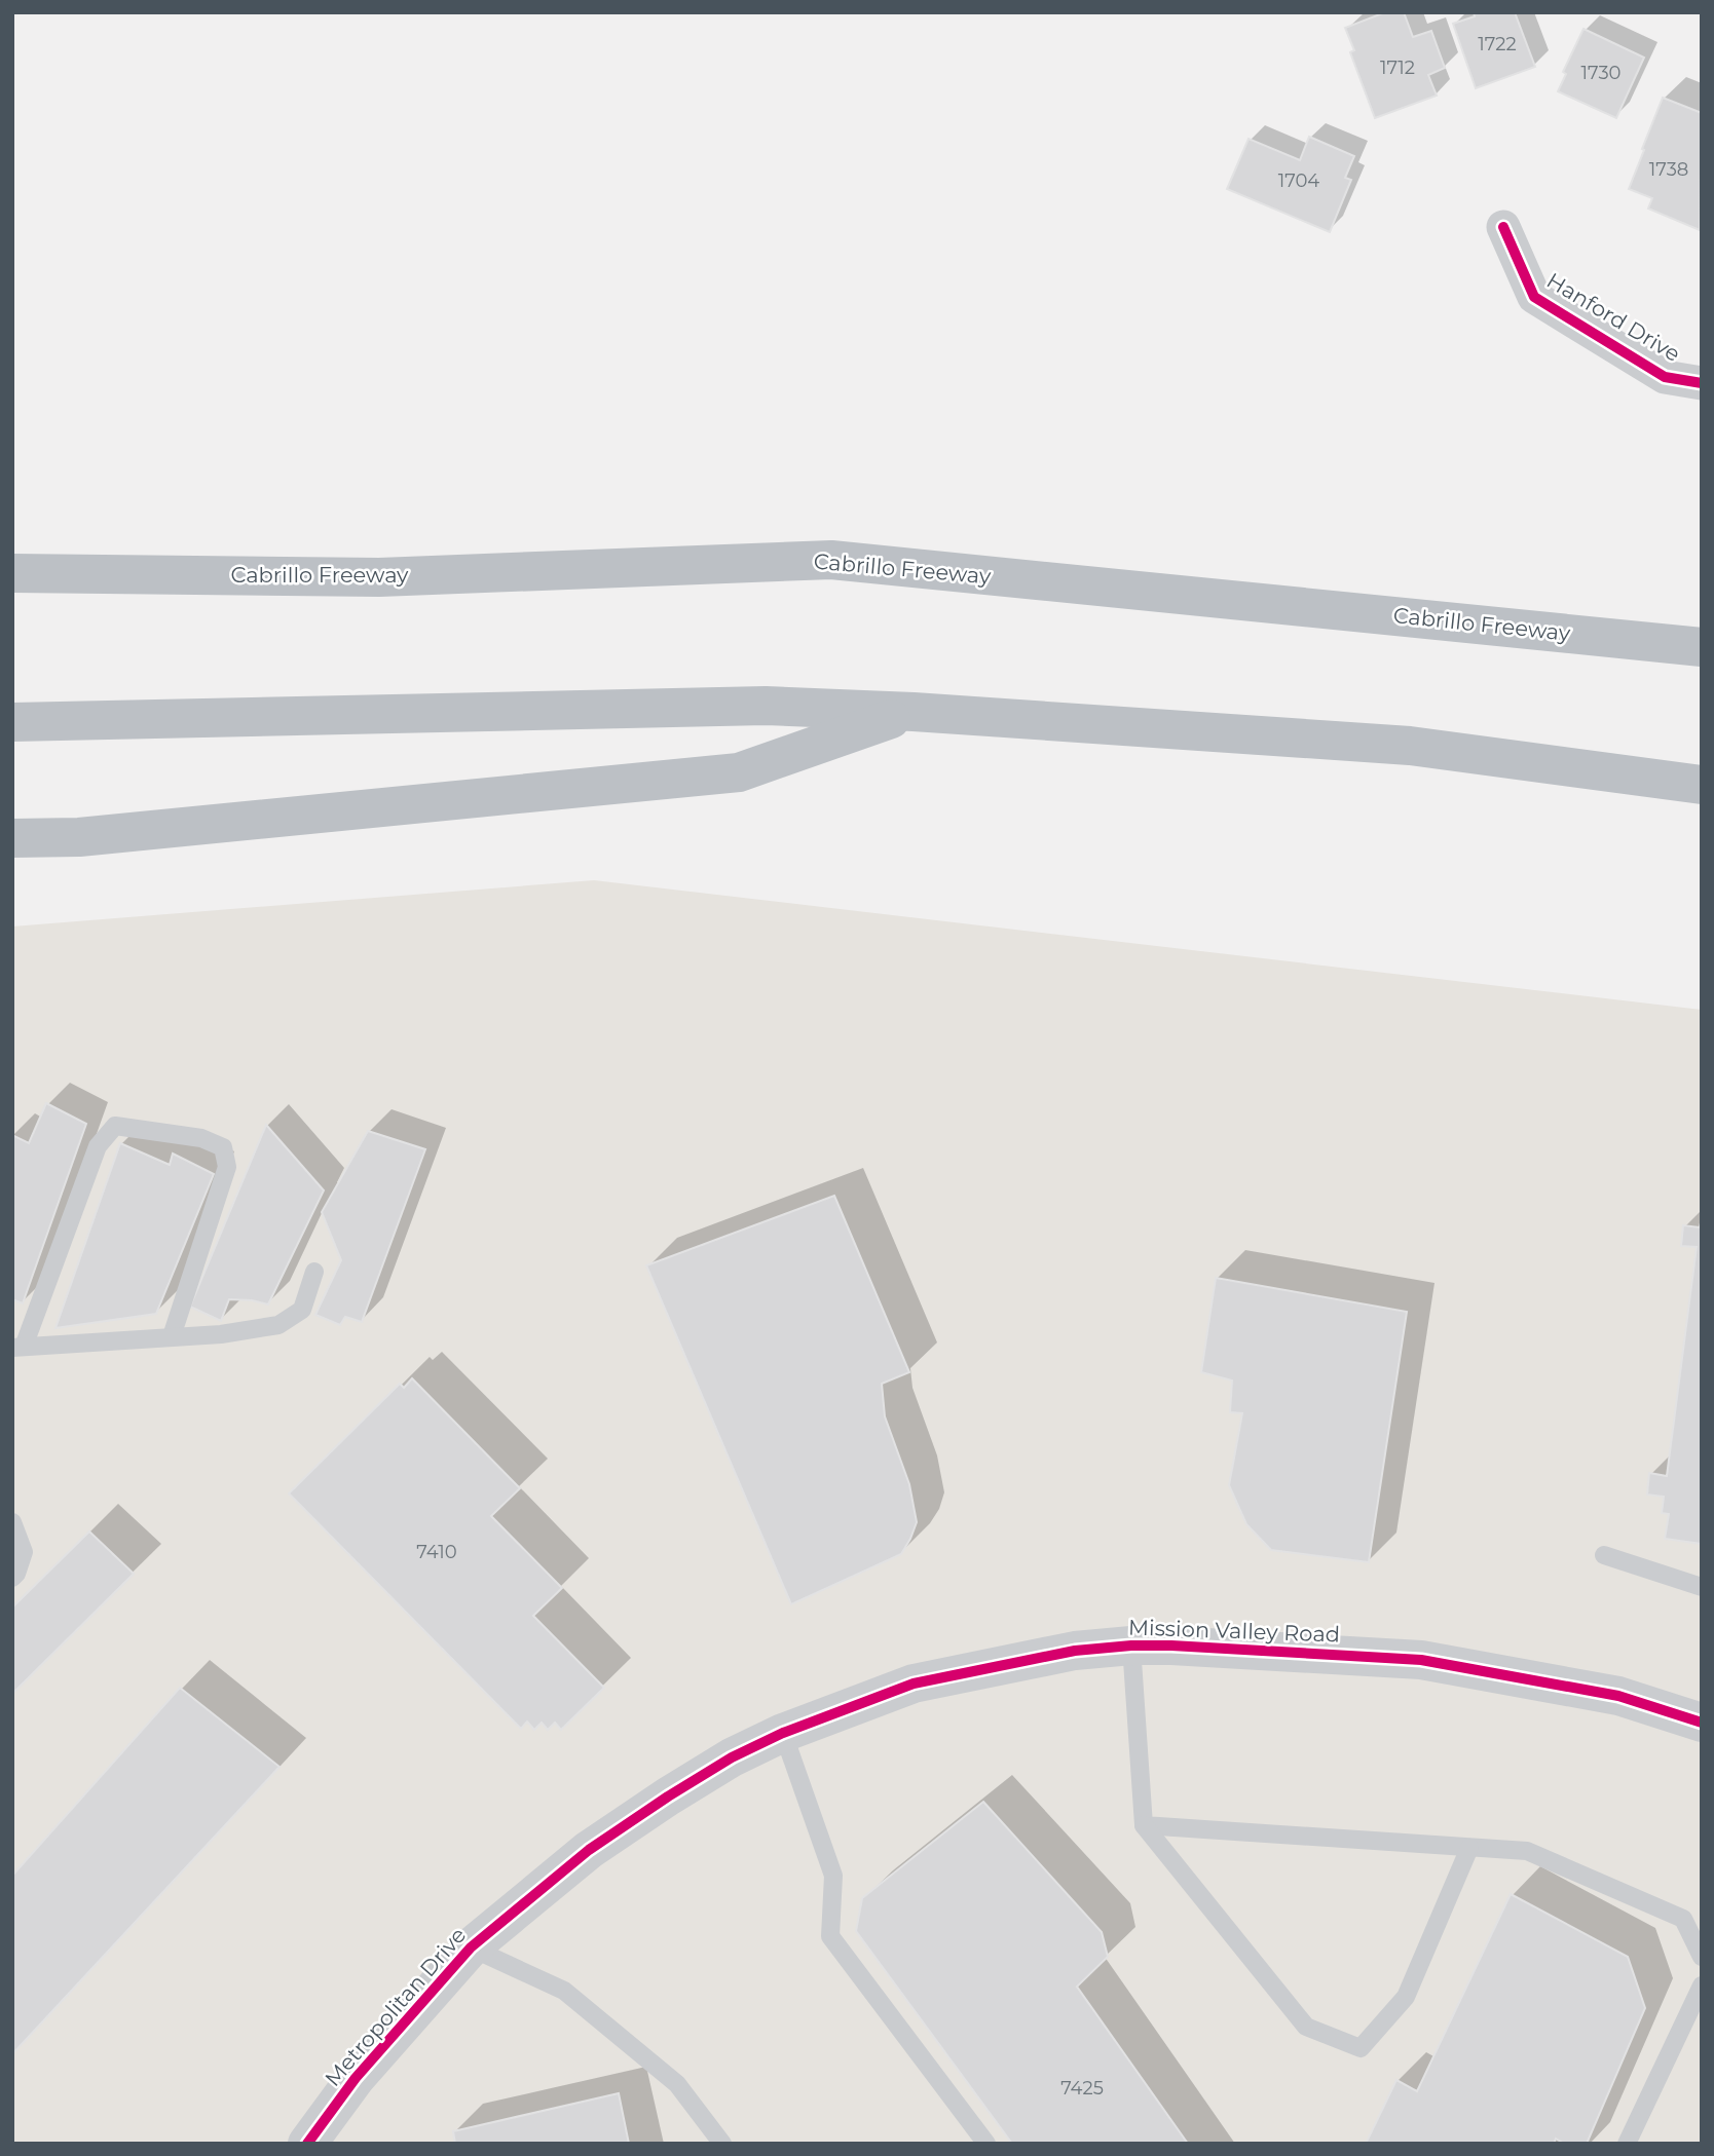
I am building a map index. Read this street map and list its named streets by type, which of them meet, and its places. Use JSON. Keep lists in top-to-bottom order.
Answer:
{
  "streets": {
    "highway": ["Cabrillo Freeway"],
    "street": ["Hanford Drive", "Mission Valley Road", "Metropolitan Drive"]
  },
  "crossings": [
    ["Mission Valley Road", "Metropolitan Drive"]
  ],
  "house_numbers": [
    "1722",
    "1712",
    "1730",
    "1738",
    "1704",
    "7410",
    "7425"
  ]
}
